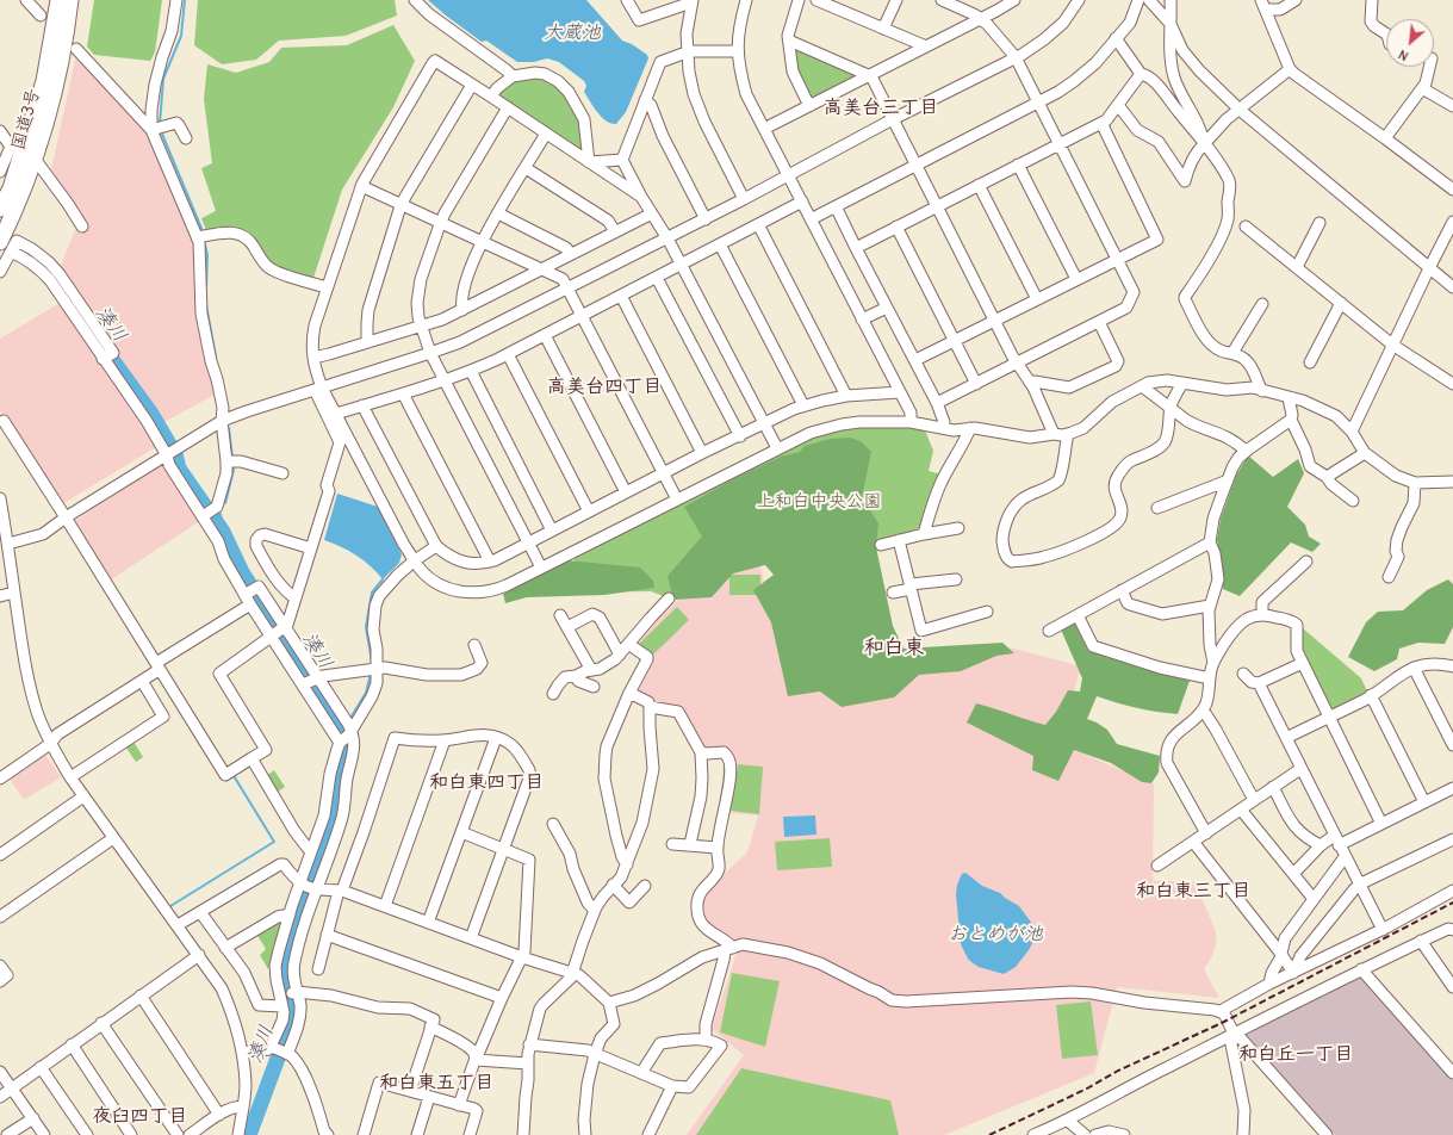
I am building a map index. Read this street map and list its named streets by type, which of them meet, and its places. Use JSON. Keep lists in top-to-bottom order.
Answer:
{
  "streets": {
    "highway": ["国道3号"]
  },
  "districts": [
    "高美台三丁目",
    "高美台四丁目",
    "和白東",
    "和白東四丁目",
    "和白東三丁目",
    "和白丘一丁目",
    "和白東五丁目",
    "夜臼四丁目"
  ],
  "water": ["大蔵池", "湊川", "おとめが池"],
  "parks": ["上和白中央公園"],
  "north": "bottom left"
}
